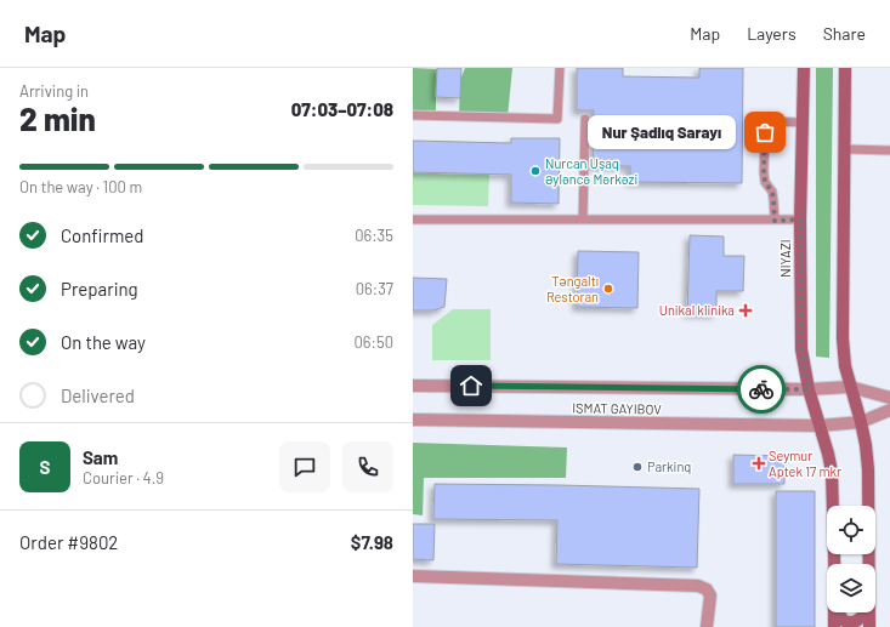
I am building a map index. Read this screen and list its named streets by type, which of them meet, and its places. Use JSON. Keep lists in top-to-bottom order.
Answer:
{
  "streets": {
    "main road": ["NIYAZI"],
    "street": ["ISMAT GAYIBOV"]
  },
  "crossings": [
    ["NIYAZI", "ISMAT GAYIBOV"]
  ],
  "places": {
    "other": [
      "Nur Şadlıq Sarayı",
      "Nurcan Uşaq Əyləncə Mərkəzi",
      "Tәngaltı Restoran",
      "Parkinq"
    ],
    "health": ["Unikal klinika", "Seymur Aptek 17 mkr"]
  },
  "page": {
    "header": "Map",
    "nav": ["Map", "Layers", "Share"],
    "heading": ["2 min", "Arriving in", "07:03–07:08"],
    "panel": [
      "Sam",
      "Courier · 4.9",
      "Order #9802",
      "$7.98"
    ],
    "bubble": "Nur Şadlıq Sarayı",
    "bar": "On the way · 100 m",
    "list": [
      ["Confirmed", "06:35"],
      ["Preparing", "06:37"],
      ["On the way", "06:50"],
      "Delivered"
    ],
    "round": "S"
  }
}
